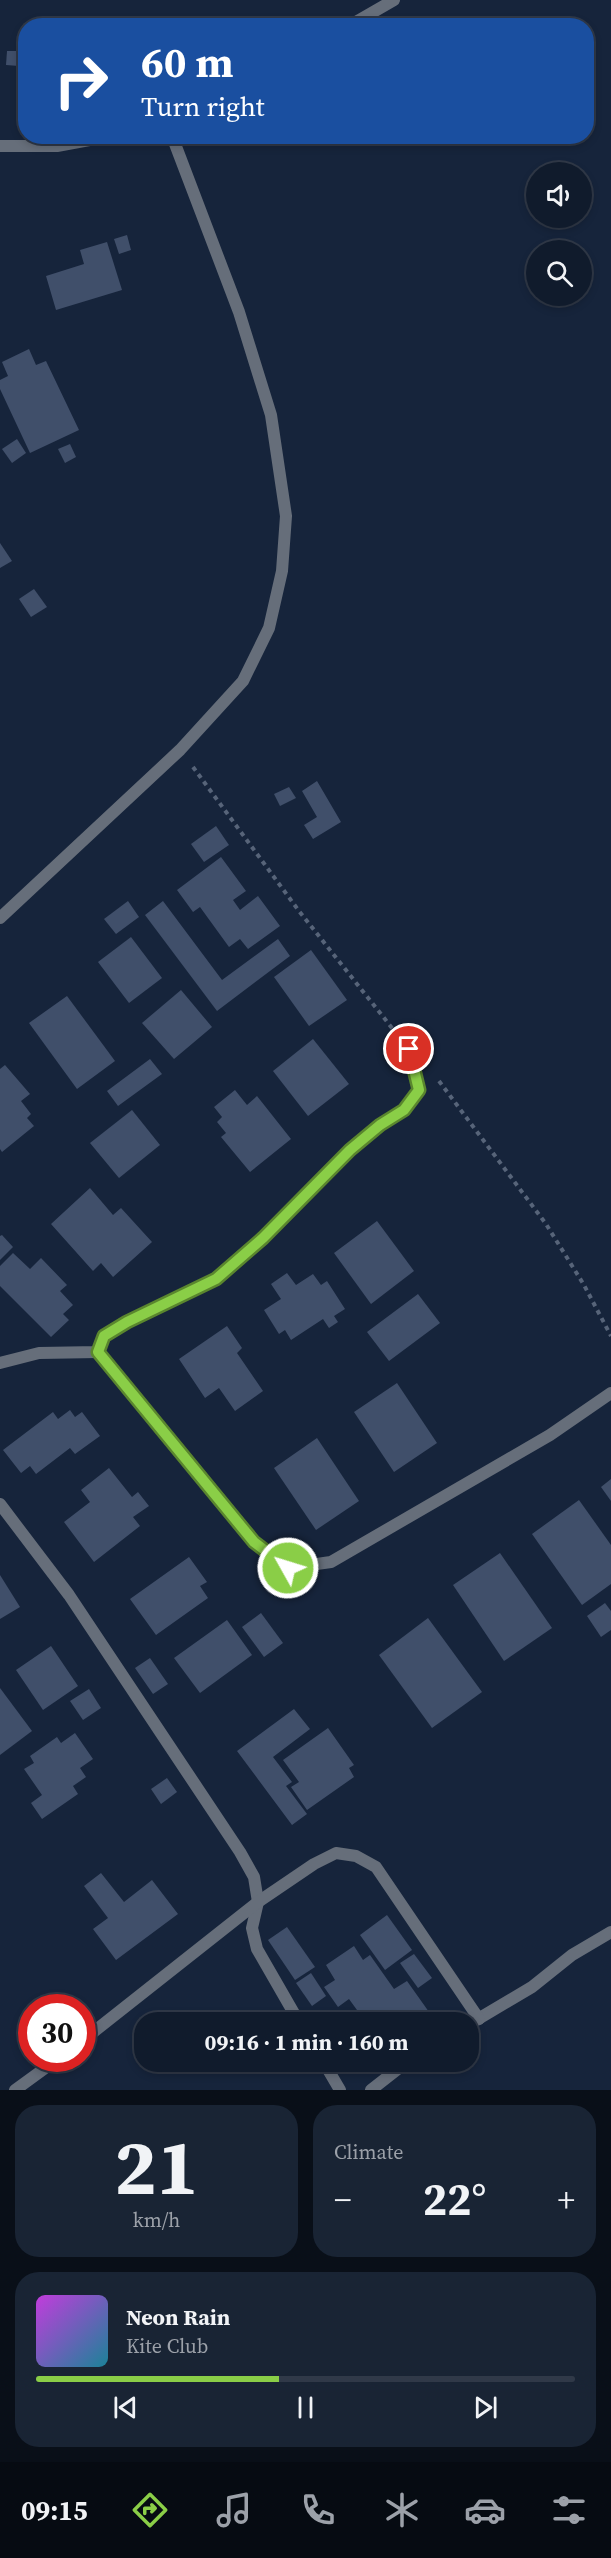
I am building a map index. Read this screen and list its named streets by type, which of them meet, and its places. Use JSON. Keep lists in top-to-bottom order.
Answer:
{
  "page": {
    "turn": ["60 m", "Turn right"],
    "limit": "30",
    "trip": "09:16 · 1 min · 160 m",
    "tile": [
      ["21", "km/h"],
      "Climate"
    ],
    "heat": ["−", "22°", "+"],
    "song": ["Neon Rain", "Kite Club"],
    "tabs": "09:15"
  }
}
